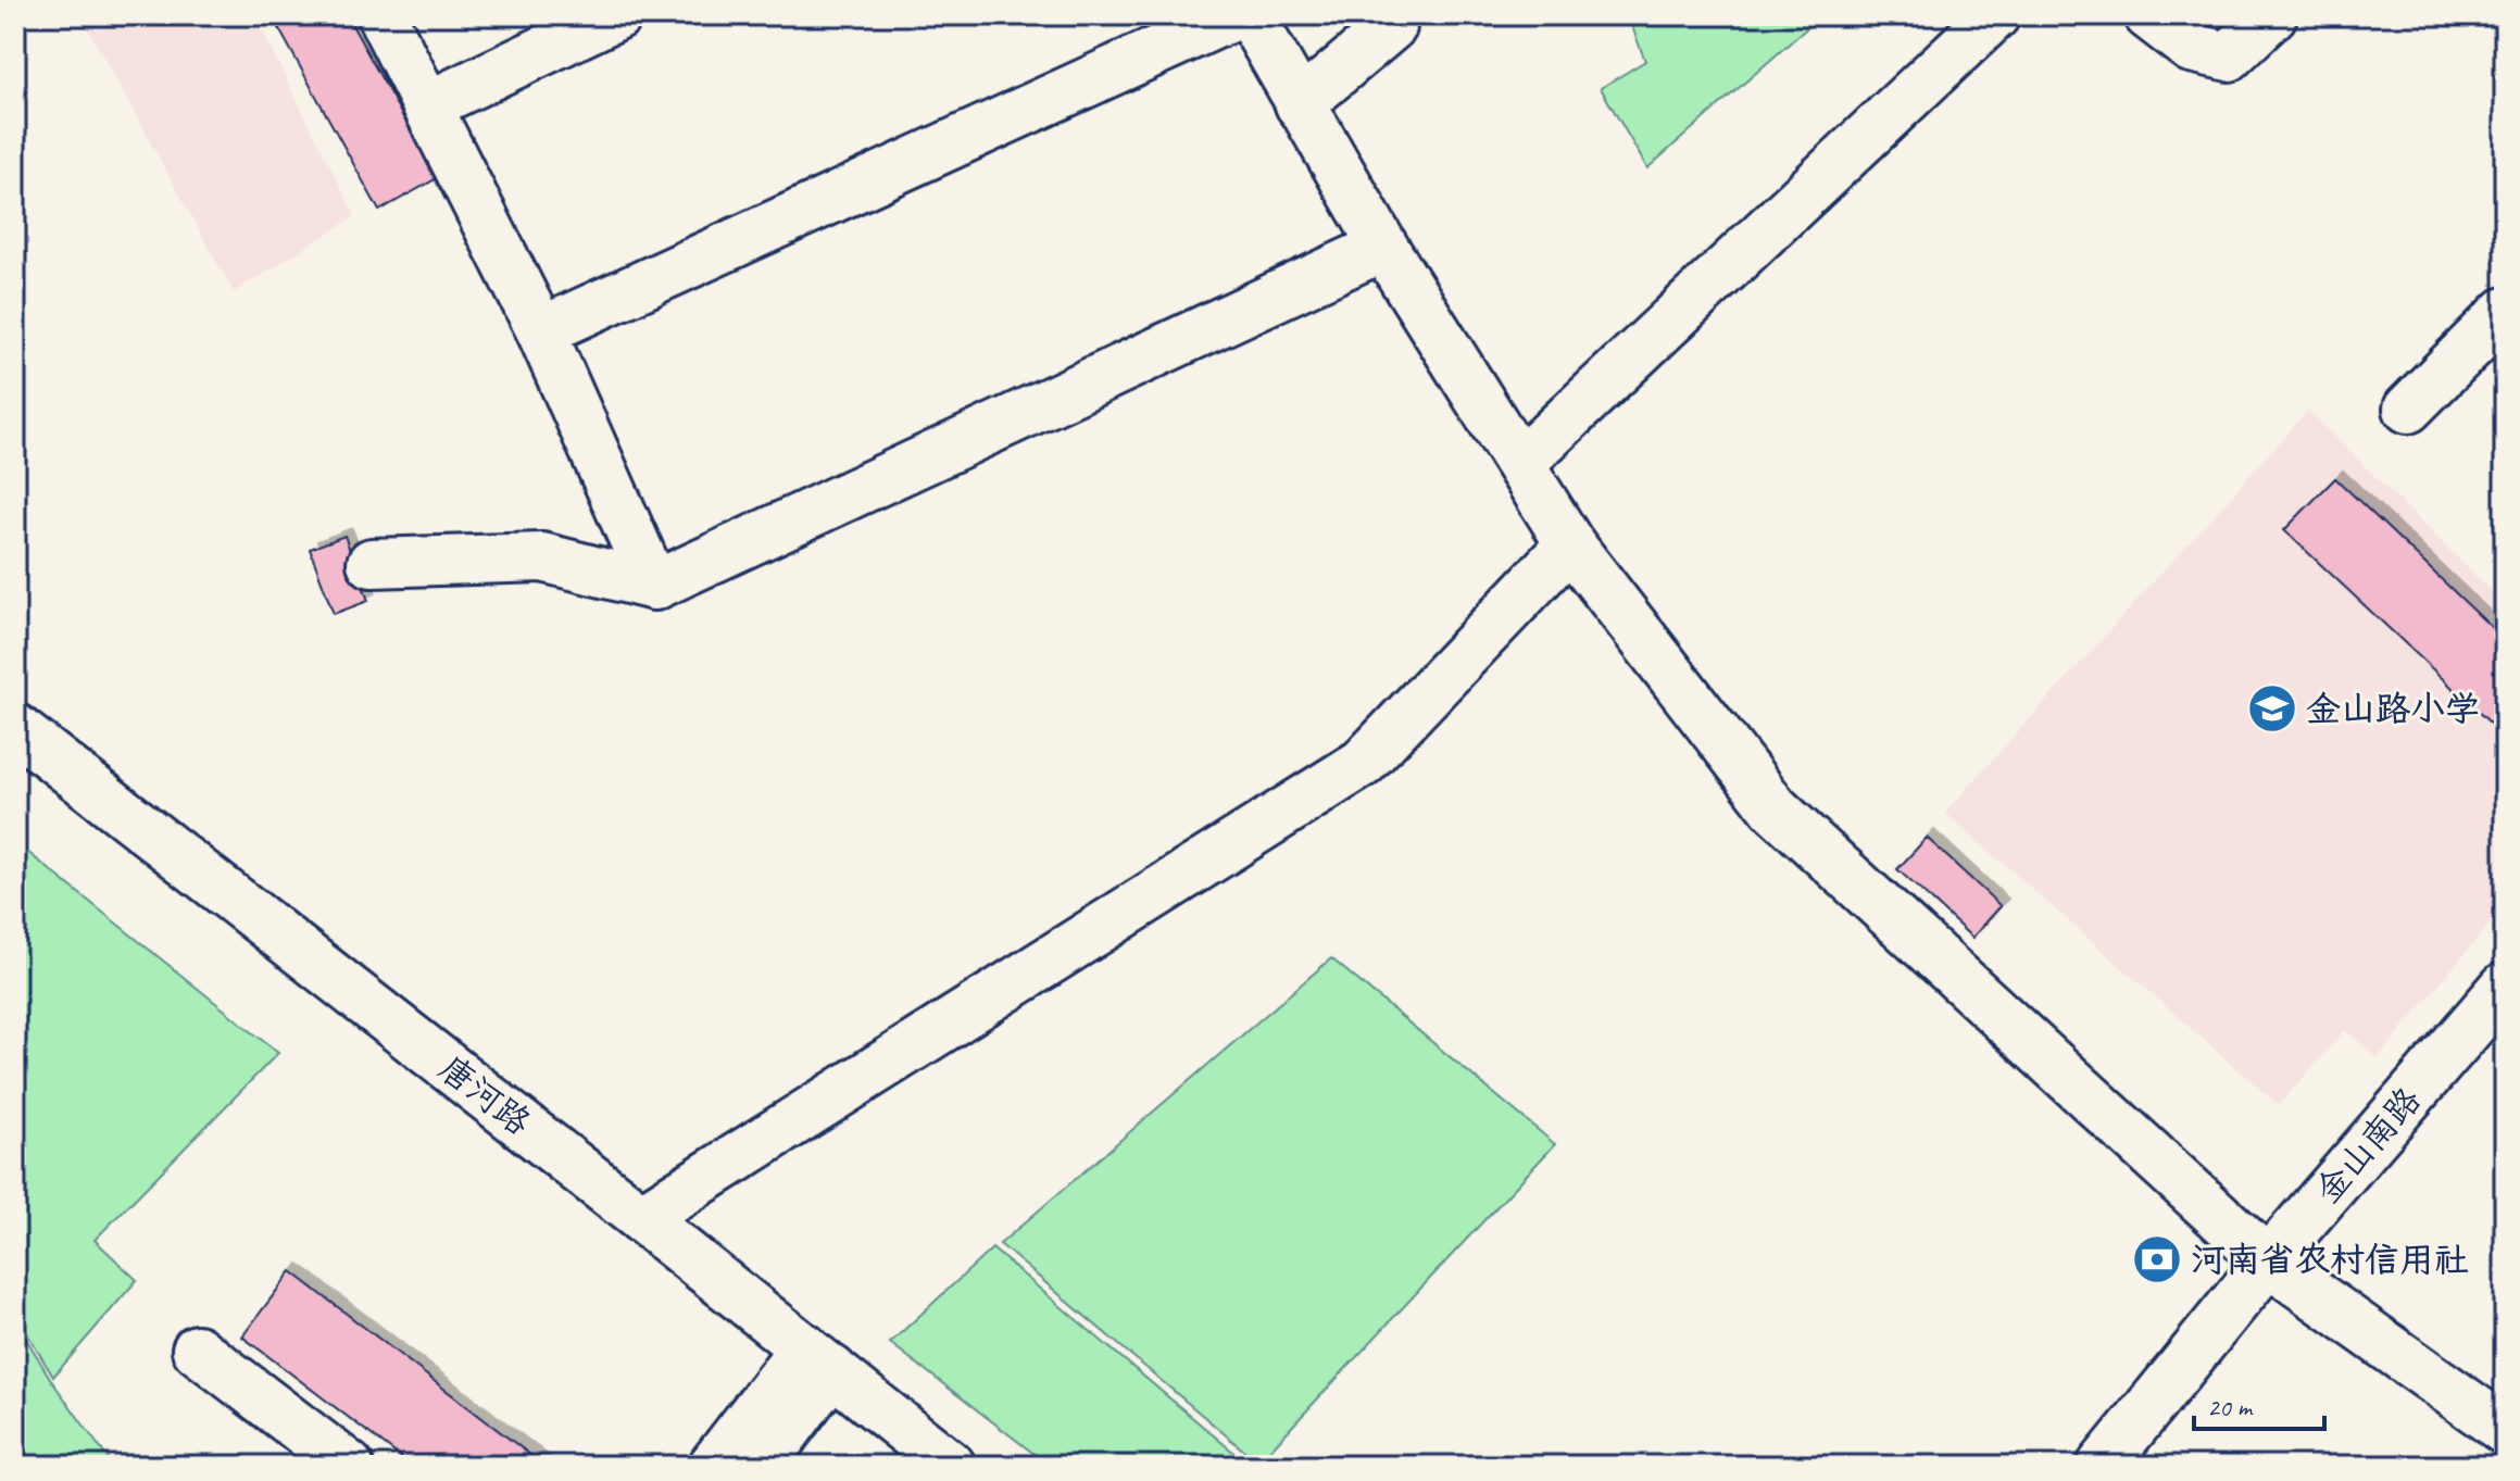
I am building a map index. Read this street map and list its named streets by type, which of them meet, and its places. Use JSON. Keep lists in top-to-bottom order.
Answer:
{
  "streets": {
    "street": ["唐河路", "金山南路"]
  },
  "places": {
    "school or university": ["金山路小学"],
    "bank": ["河南省农村信用社"]
  },
  "scale_bar": "20 m"
}
